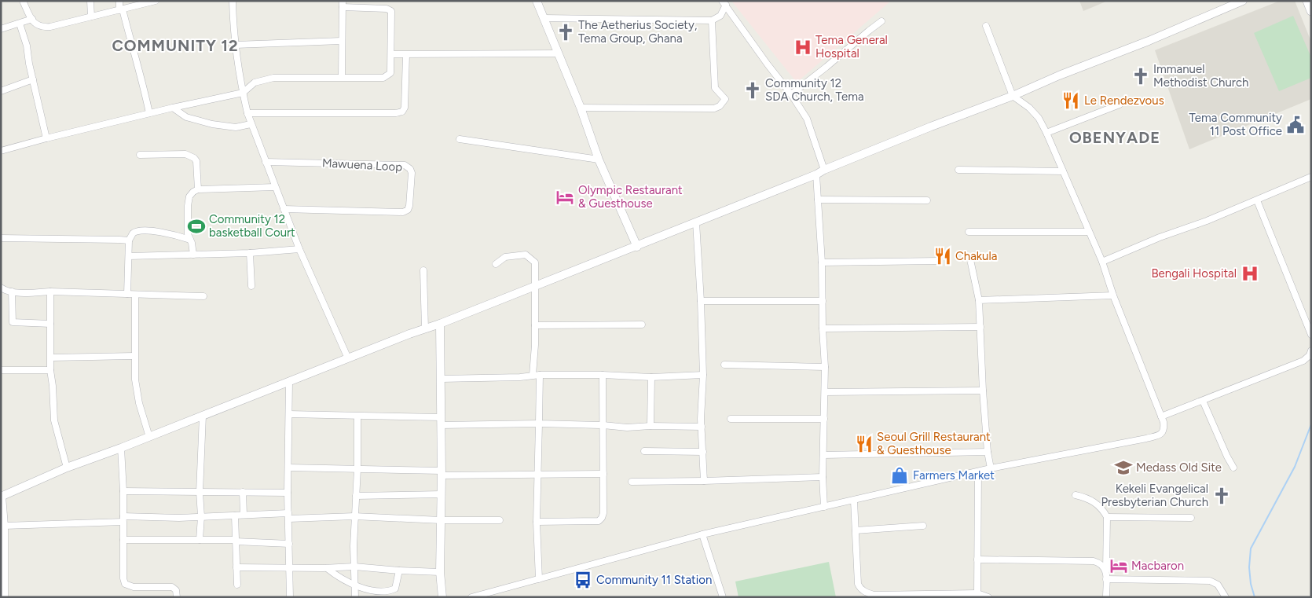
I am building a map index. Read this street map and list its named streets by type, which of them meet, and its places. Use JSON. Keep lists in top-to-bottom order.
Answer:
{
  "streets": {
    "street": ["Mawuena Loop"]
  },
  "districts": ["COMMUNITY 12", "OBENYADE"],
  "places": {
    "church": [
      "The Aetherius Society, Tema Group, Ghana",
      "Immanuel Methodist Church",
      "Community 12 SDA Church, Tema",
      "Kekeli Evangelical Presbyterian Church"
    ],
    "hospital": ["Tema General Hospital", "Bengali Hospital"],
    "restaurant": ["Le Rendezvous", "Chakula", "Seoul Grill Restaurant & Guesthouse"],
    "public building": ["Tema Community 11 Post Office"],
    "hotel": ["Olympic Restaurant & Guesthouse", "Macbaron"],
    "sports": ["Community 12 basketball Court"],
    "school or university": ["Medass Old Site"],
    "shop": ["Farmers Market"],
    "bus stop": ["Community 11 Station"]
  }
}
